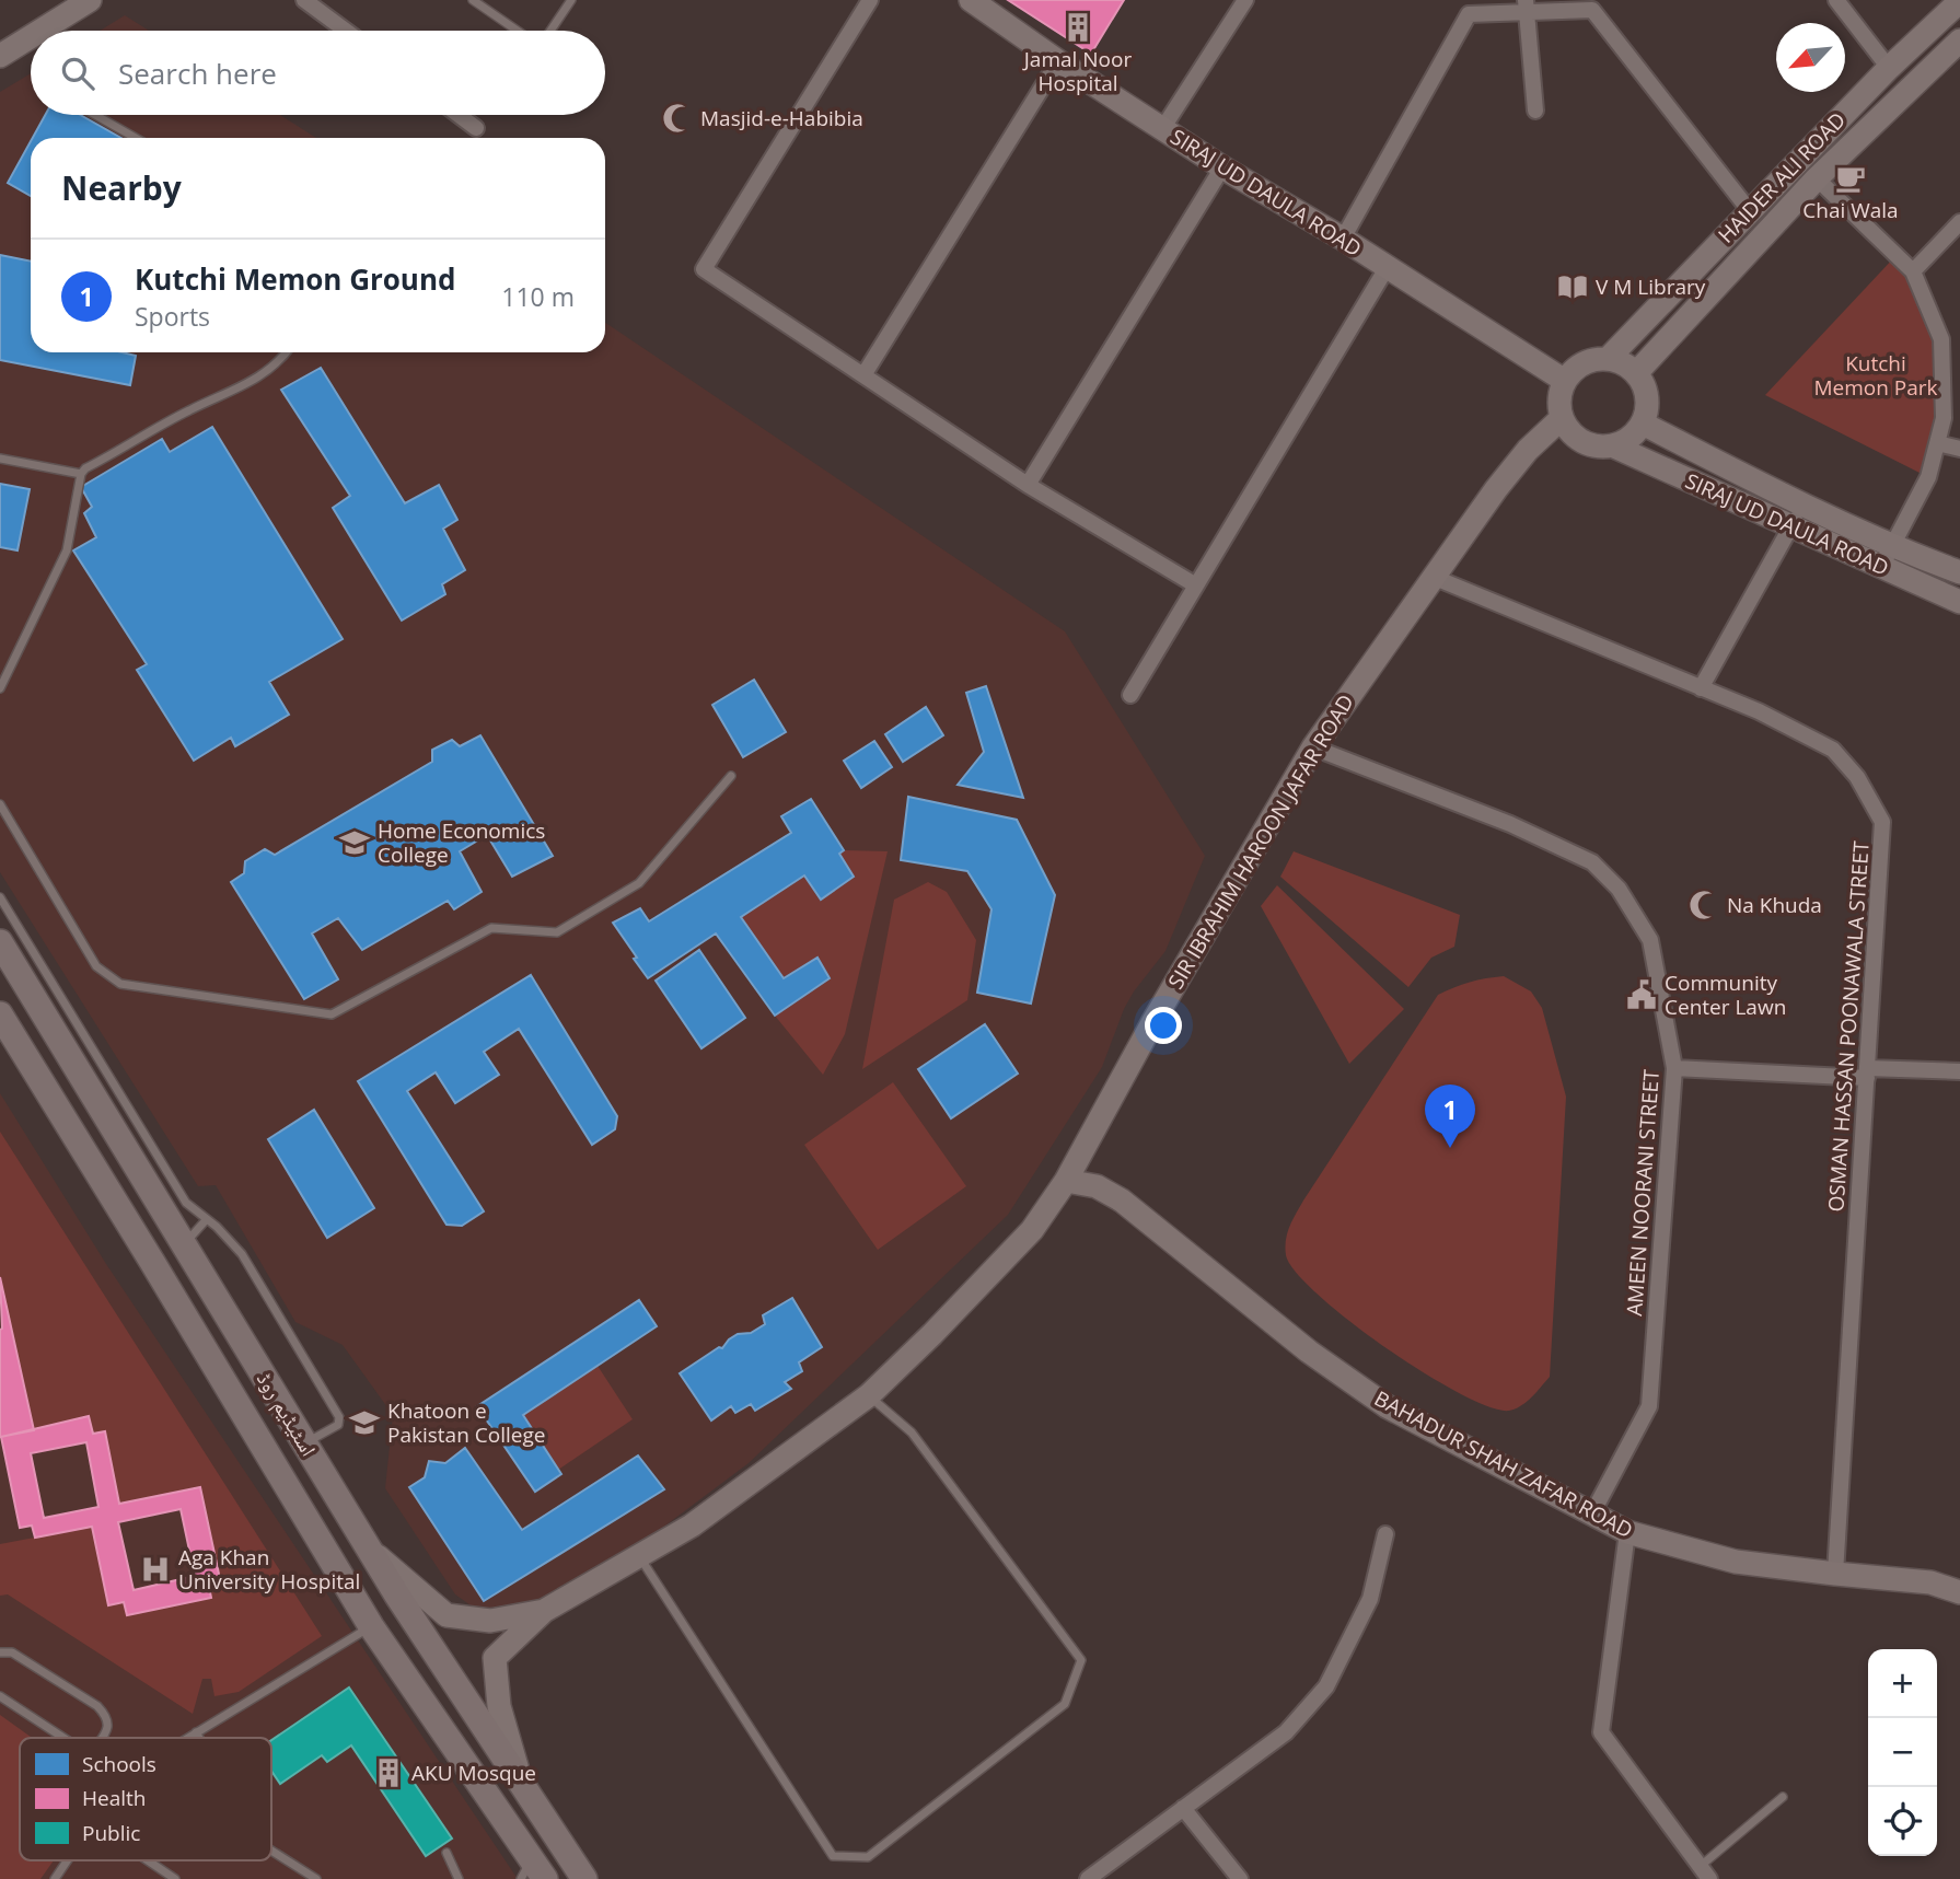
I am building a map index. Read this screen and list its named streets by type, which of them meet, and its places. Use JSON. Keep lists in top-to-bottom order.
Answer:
{
  "streets": {
    "main road": ["اسٹیڈیم روڈ"],
    "street": [
      "HAIDER ALI ROAD",
      "SIRAJ UD DAULA ROAD",
      "SIR IBRAHIM HAROON JAFAR ROAD",
      "OSMAN HASSAN POONAWALA STREET",
      "AMEEN NOORANI STREET",
      "BAHADUR SHAH ZAFAR ROAD"
    ]
  },
  "crossings": [
    ["HAIDER ALI ROAD", "SIRAJ UD DAULA ROAD"],
    ["HAIDER ALI ROAD", "SIR IBRAHIM HAROON JAFAR ROAD"],
    ["SIRAJ UD DAULA ROAD", "SIR IBRAHIM HAROON JAFAR ROAD"],
    ["SIR IBRAHIM HAROON JAFAR ROAD", "OSMAN HASSAN POONAWALA STREET"],
    ["SIR IBRAHIM HAROON JAFAR ROAD", "AMEEN NOORANI STREET"],
    ["SIR IBRAHIM HAROON JAFAR ROAD", "BAHADUR SHAH ZAFAR ROAD"],
    ["OSMAN HASSAN POONAWALA STREET", "BAHADUR SHAH ZAFAR ROAD"],
    ["AMEEN NOORANI STREET", "BAHADUR SHAH ZAFAR ROAD"]
  ],
  "parks": ["Kutchi Memon Park"],
  "places": {
    "building": ["Jamal Noor Hospital", "AKU Mosque"],
    "mosque": ["Masjid-e-Habibia", "Na Khuda"],
    "cafe": ["Chai Wala"],
    "library": ["V M Library"],
    "school or university": ["Home Economics College", "Khatoon e Pakistan College"],
    "public building": ["Community Center Lawn"],
    "hospital": ["Aga Khan University Hospital"]
  },
  "legend": ["Schools", "Health", "Public"],
  "north": "bottom left",
  "page": {
    "search": "Search here",
    "heading": "Nearby",
    "list": [
      {
        "mark": "1",
        "name": "Kutchi Memon Ground",
        "note": "Sports",
        "value": "110 m"
      }
    ],
    "pins": "1",
    "map_buttons": ["+", "−"]
  }
}
